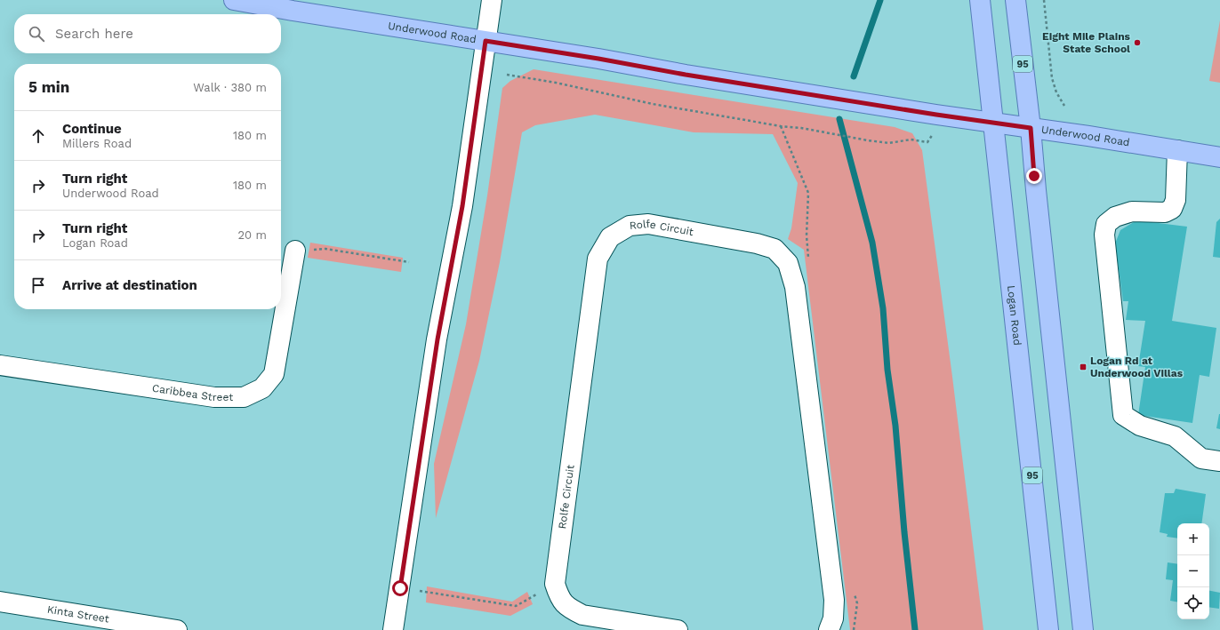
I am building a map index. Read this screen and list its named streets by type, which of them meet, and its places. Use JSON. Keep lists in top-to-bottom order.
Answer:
{
  "streets": {
    "main road": ["Underwood Road", "95", "Logan Road"],
    "street": ["Rolfe Circuit", "Caribbea Street", "Kinta Street"]
  },
  "crossings": [
    ["Underwood Road", "95"],
    ["Underwood Road", "Logan Road"]
  ],
  "places": {
    "other": ["Eight Mile Plains State School"],
    "transit": ["Logan Rd at Underwood Villas"]
  },
  "page": {
    "search": "Search here",
    "heading": ["5 min", "Walk · 380 m"],
    "list": [
      ["Continue", "Millers Road", "180 m"],
      ["Turn right", "Underwood Road", "180 m"],
      ["Turn right", "Logan Road", "20 m"],
      "Arrive at destination"
    ],
    "map_buttons": ["+", "−"]
  }
}
